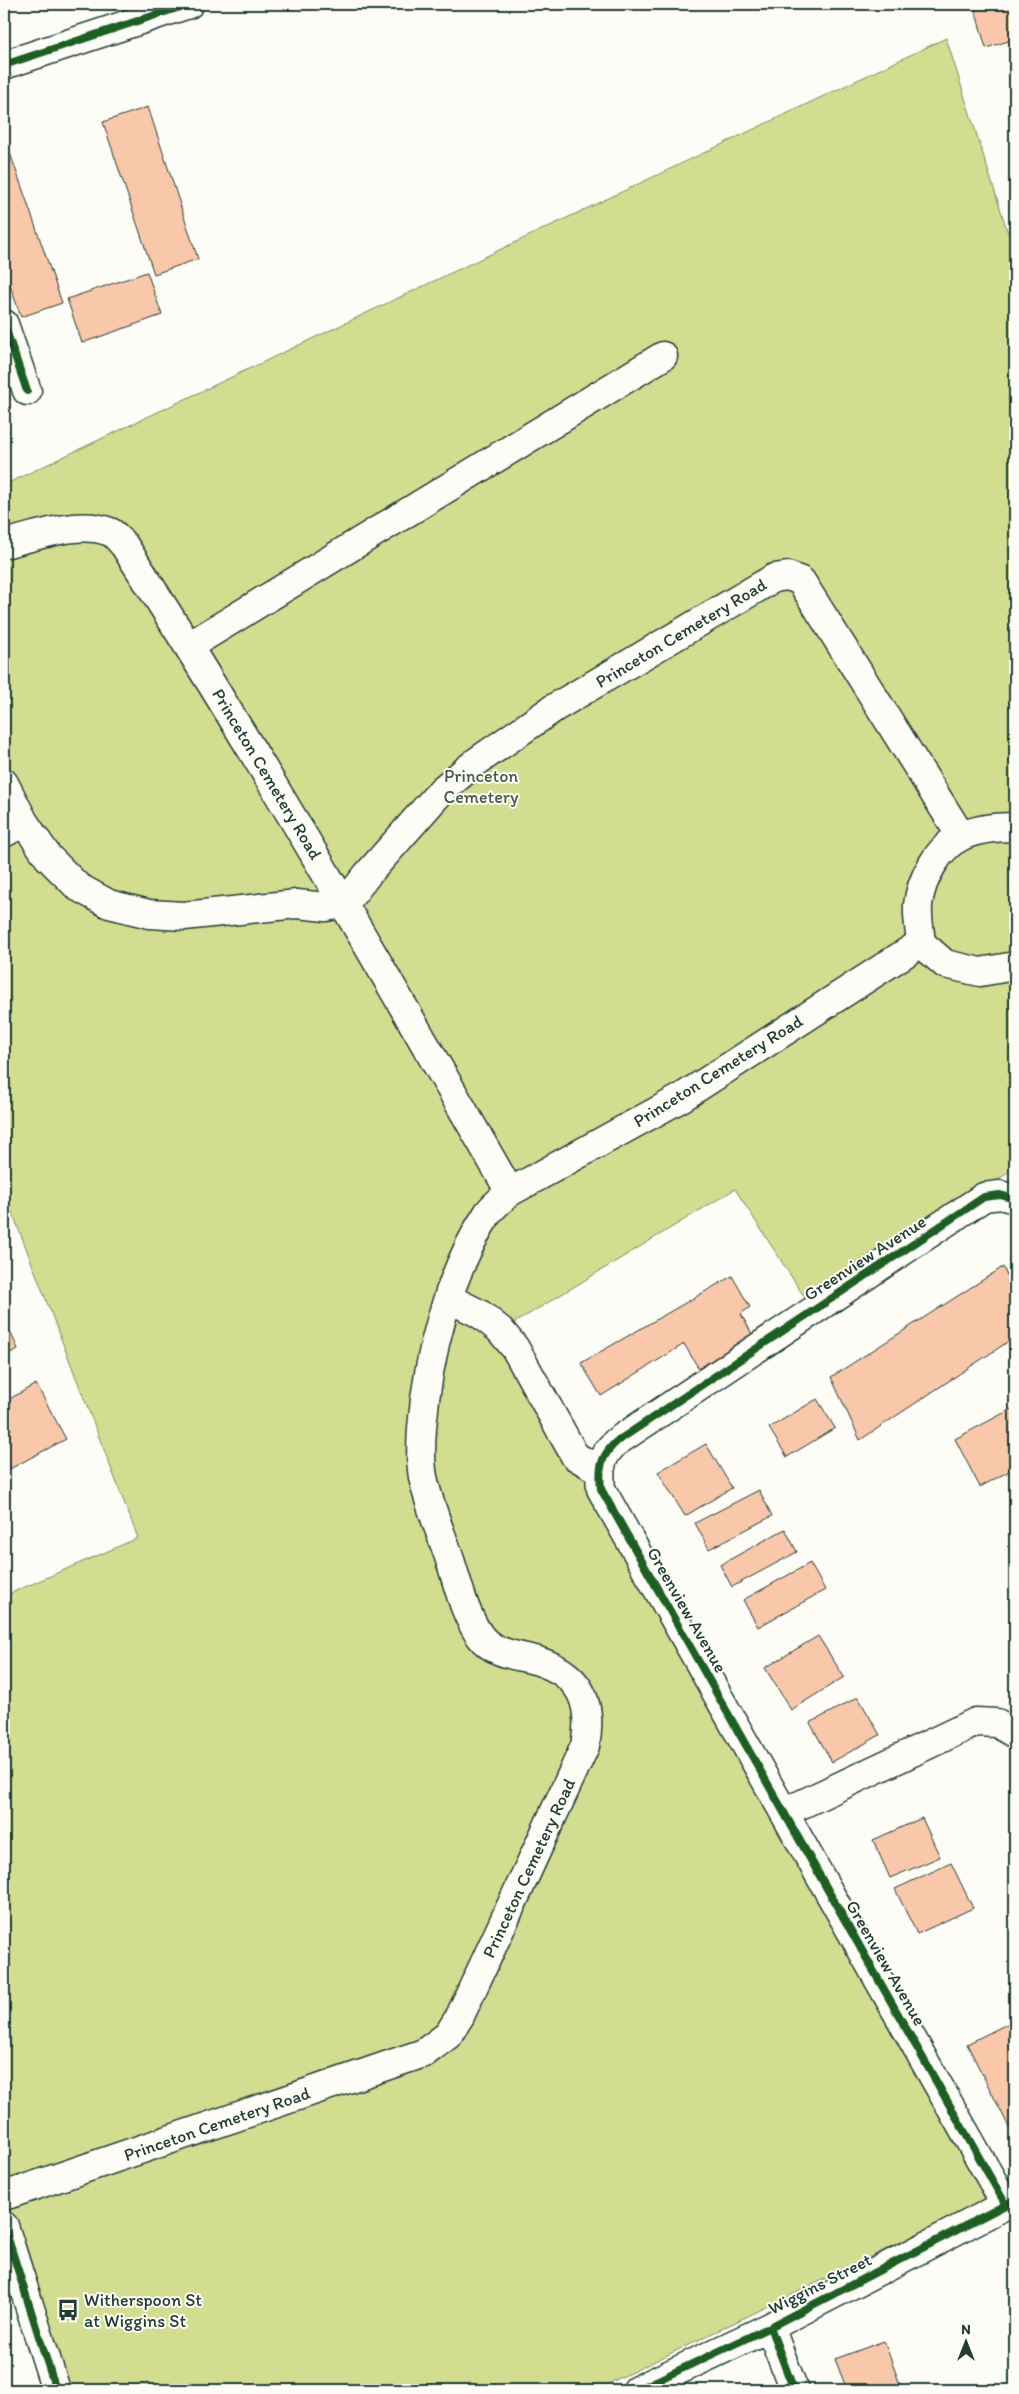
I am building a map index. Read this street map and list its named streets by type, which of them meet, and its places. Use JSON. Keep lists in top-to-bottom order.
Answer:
{
  "streets": {
    "street": ["Princeton Cemetery Road", "Greenview Avenue", "Wiggins Street"]
  },
  "crossings": [
    ["Greenview Avenue", "Wiggins Street"]
  ],
  "parks": ["Princeton Cemetery"],
  "places": {
    "bus stop": ["Witherspoon St at Wiggins St"]
  },
  "north": "top"
}
